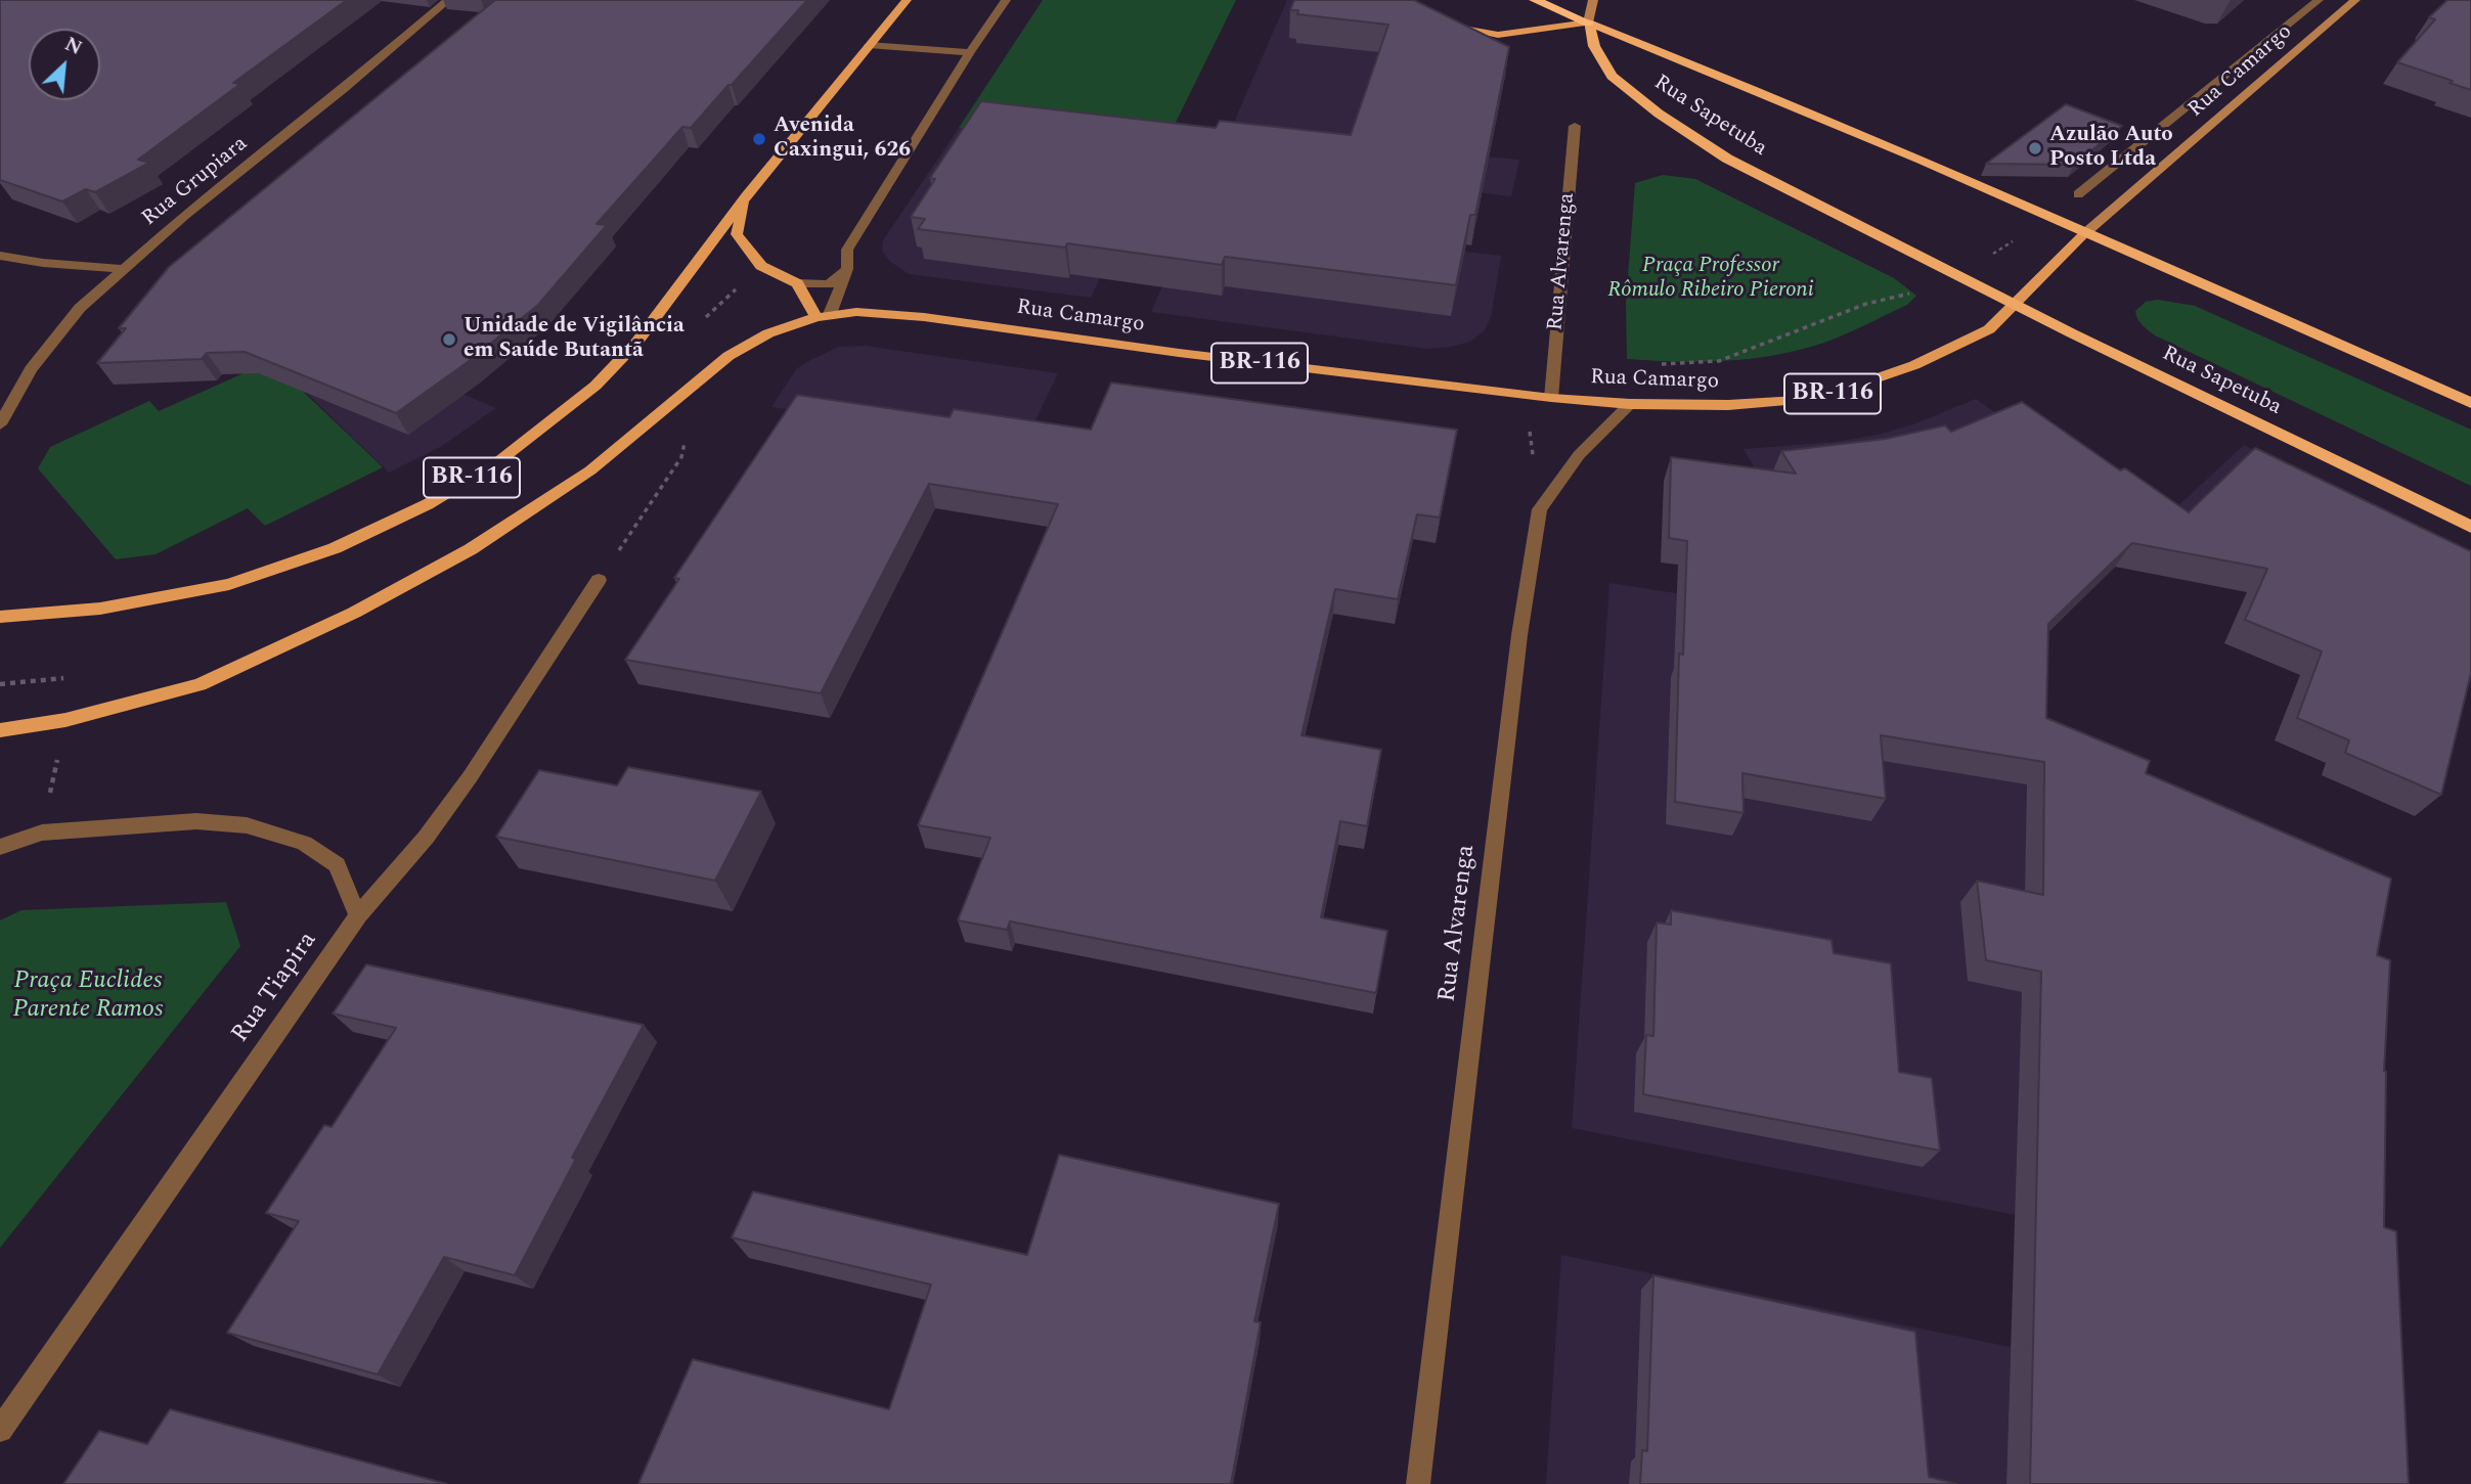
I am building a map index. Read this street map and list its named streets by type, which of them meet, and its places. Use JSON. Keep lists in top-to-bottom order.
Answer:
{
  "streets": {
    "highway": ["Rua Sapetuba"],
    "main road": ["Rua Camargo", "BR-116"],
    "street": ["Rua Grupiara", "Rua Alvarenga", "Rua Tiapira"]
  },
  "crossings": [
    ["Rua Camargo", "Rua Sapetuba"],
    ["Rua Camargo", "Rua Alvarenga"],
    ["Rua Camargo", "BR-116"]
  ],
  "parks": ["Praça Professor Rômulo Ribeiro Pieroni", "Praça Euclides Parente Ramos"],
  "places": ["Avenida Caxingui, 626", "Azulão Auto Posto Ltda", "Unidade de Vigilância em Saúde Butantã"],
  "north": "top right"
}
